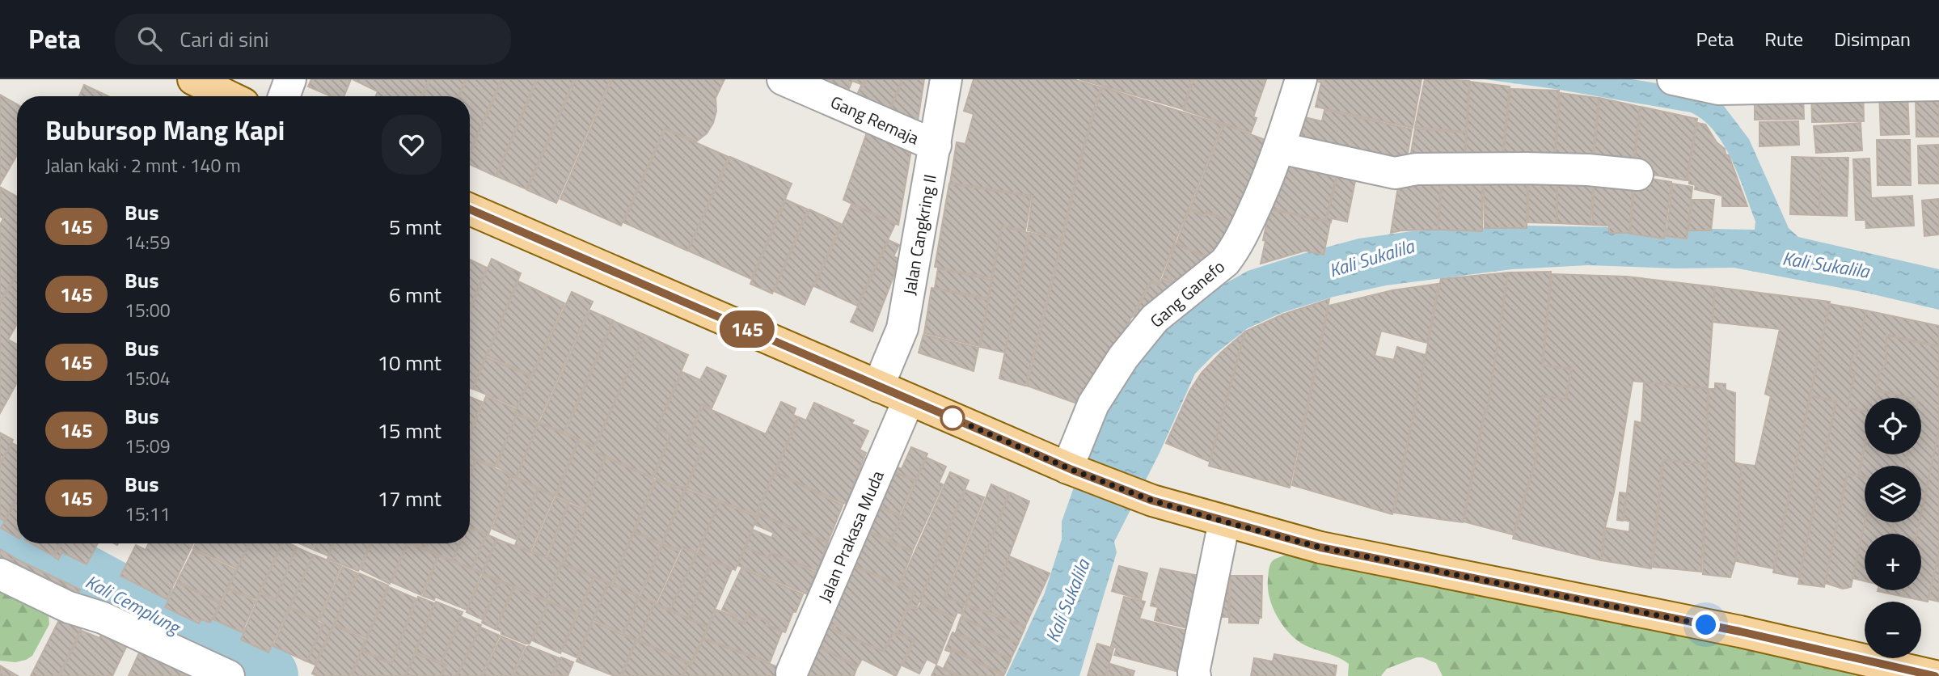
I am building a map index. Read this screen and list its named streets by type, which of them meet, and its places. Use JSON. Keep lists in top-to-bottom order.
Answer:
{
  "streets": {
    "street": [
      "Gang Remaja",
      "Jalan Cangkring II",
      "Gang Ganefo",
      "Jalan Prakasa Muda"
    ]
  },
  "crossings": [
    ["Gang Remaja", "Jalan Cangkring II"]
  ],
  "water": ["Kali Sukalila", "Kali Cemplung"],
  "lines": ["bus line 145"],
  "page": {
    "header": "Peta",
    "search": "Cari di sini",
    "nav": ["Peta", "Rute", "Disimpan"],
    "on_map": "145",
    "heading": ["Bubursop Mang Kapi", "Jalan kaki · 2 mnt · 140 m"],
    "list": [
      {
        "mark": "145",
        "name": "Bus",
        "note": "14:59",
        "value": "5 mnt"
      },
      {
        "mark": "145",
        "name": "Bus",
        "note": "15:00",
        "value": "6 mnt"
      },
      {
        "mark": "145",
        "name": "Bus",
        "note": "15:04",
        "value": "10 mnt"
      },
      {
        "mark": "145",
        "name": "Bus",
        "note": "15:09",
        "value": "15 mnt"
      },
      {
        "mark": "145",
        "name": "Bus",
        "note": "15:11",
        "value": "17 mnt"
      }
    ],
    "map_buttons": ["+", "−"]
  }
}
